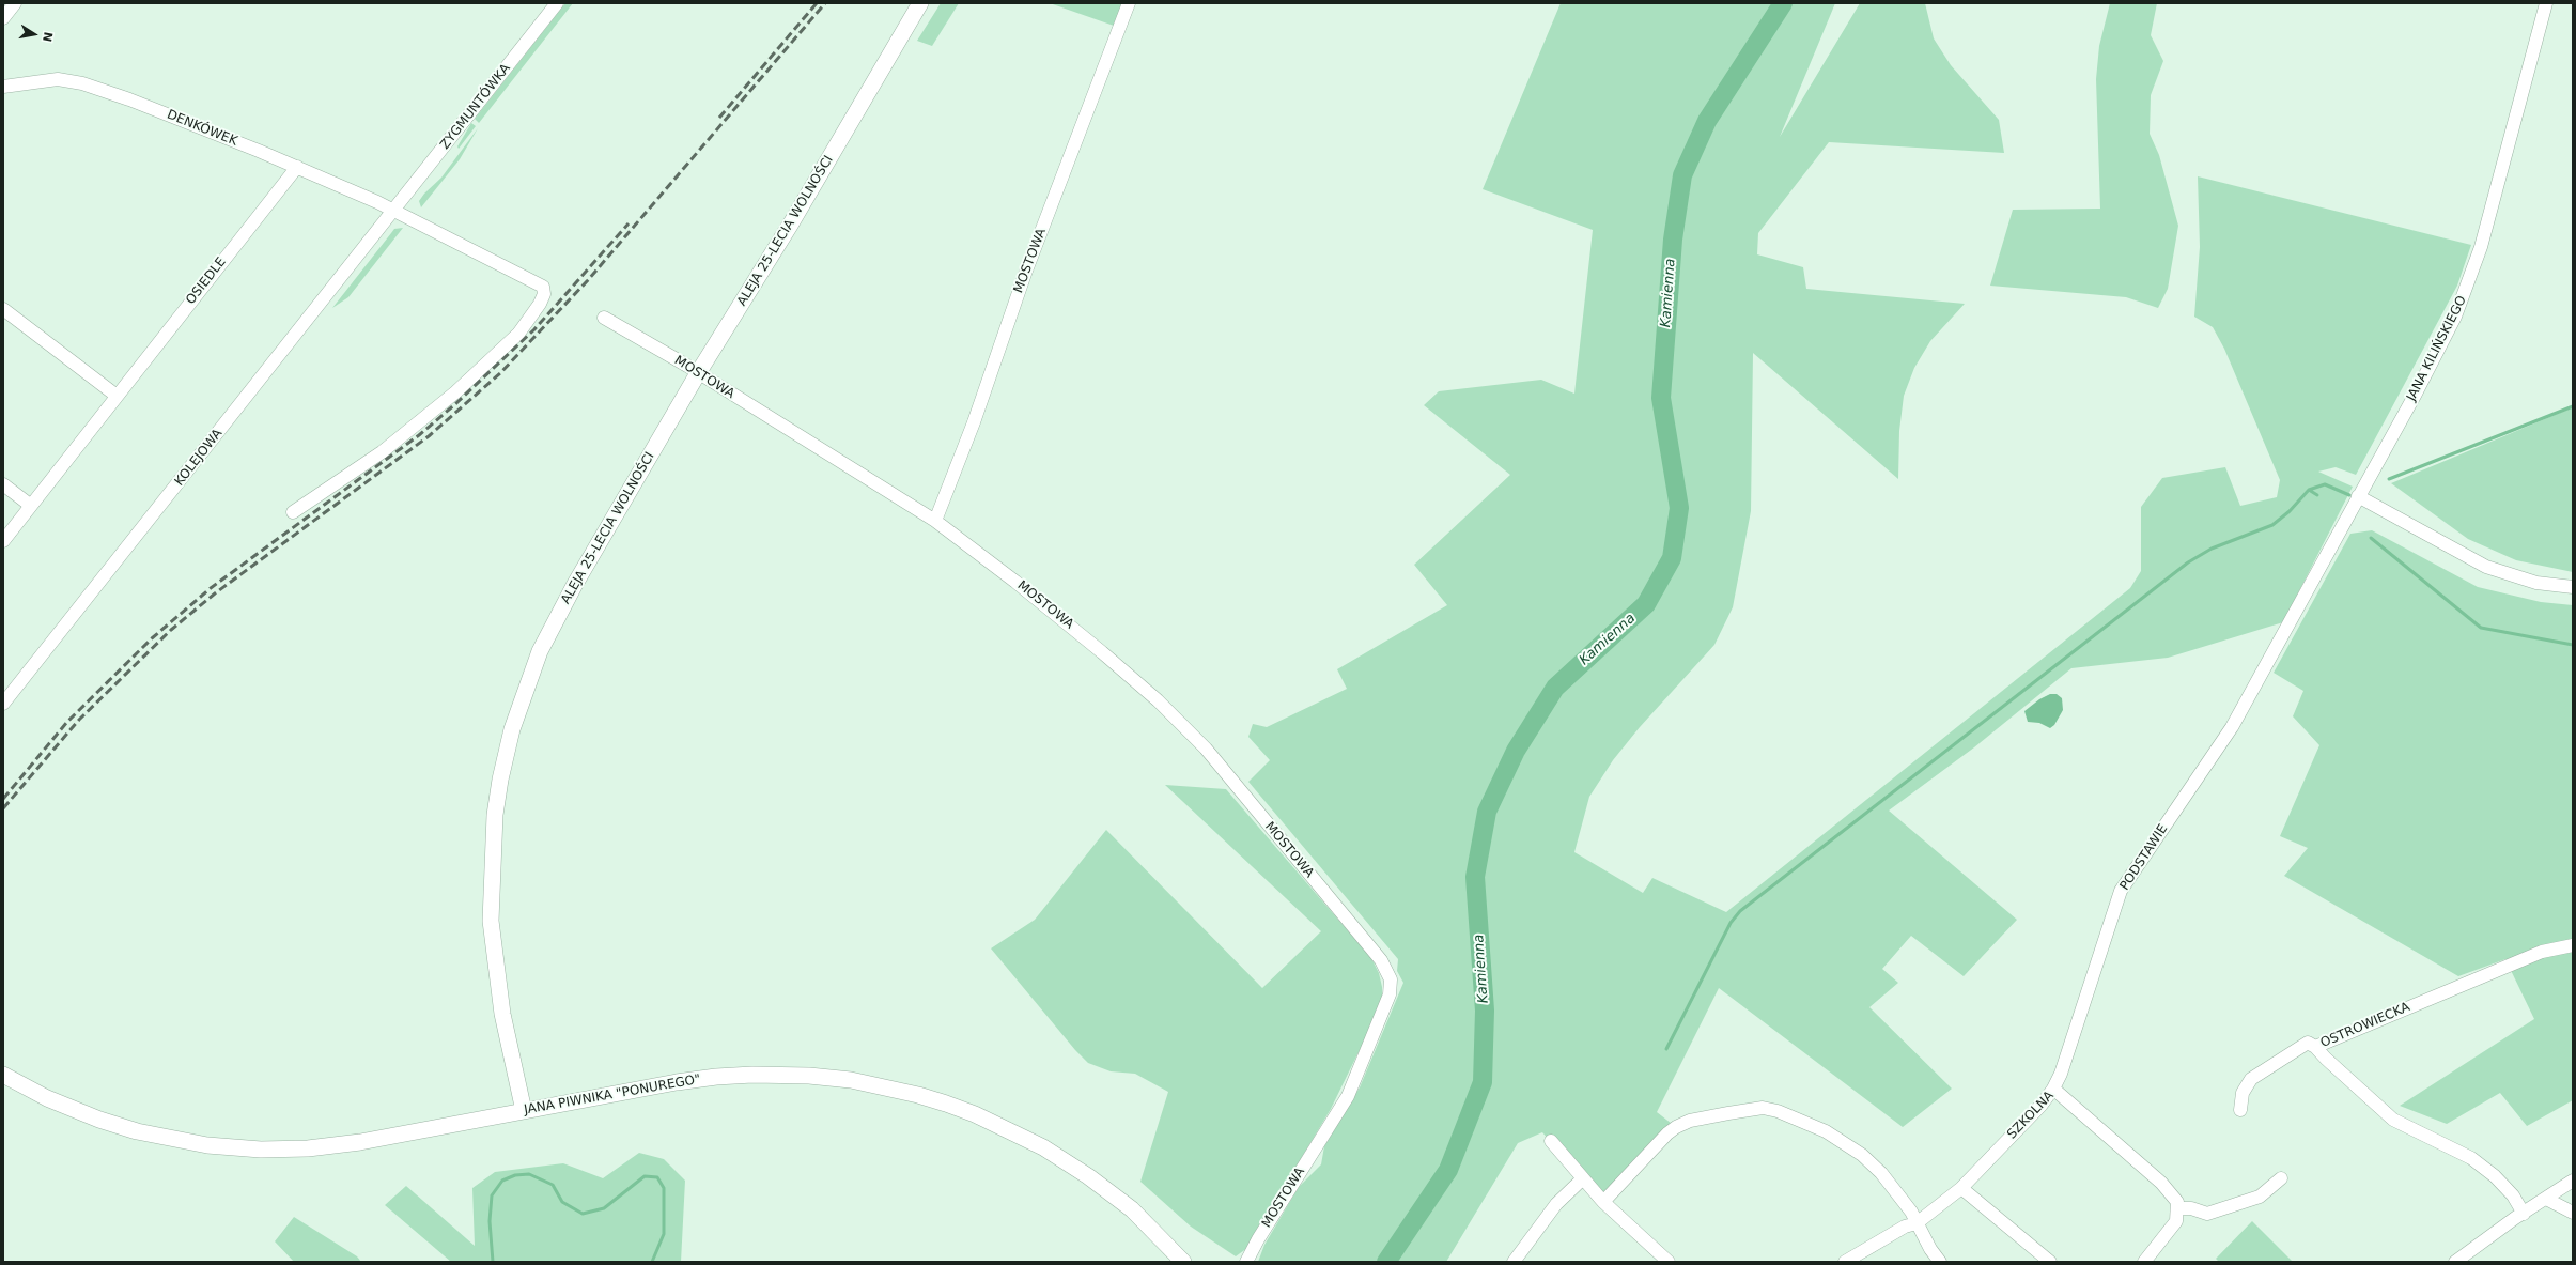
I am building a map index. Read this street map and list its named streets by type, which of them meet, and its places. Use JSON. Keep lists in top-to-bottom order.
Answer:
{
  "streets": {
    "main road": ["ALEJA 25-LECIA WOLNOŚCI", "JANA PIWNIKA \"PONUREGO\""],
    "street": [
      "ZYGMUNTÓWKA",
      "DENKÓWEK",
      "MOSTOWA",
      "OSIEDLE",
      "JANA KILIŃSKIEGO",
      "KOLEJOWA",
      "PODSTAWIE",
      "OSTROWIECKA",
      "SZKOLNA"
    ]
  },
  "crossings": [
    ["ZYGMUNTÓWKA", "DENKÓWEK"],
    ["ZYGMUNTÓWKA", "KOLEJOWA"],
    ["DENKÓWEK", "OSIEDLE"],
    ["DENKÓWEK", "KOLEJOWA"],
    ["ALEJA 25-LECIA WOLNOŚCI", "MOSTOWA"],
    ["ALEJA 25-LECIA WOLNOŚCI", "JANA PIWNIKA \"PONUREGO\""],
    ["JANA KILIŃSKIEGO", "PODSTAWIE"],
    ["PODSTAWIE", "SZKOLNA"]
  ],
  "water": ["Kamienna"],
  "north": "right"
}
